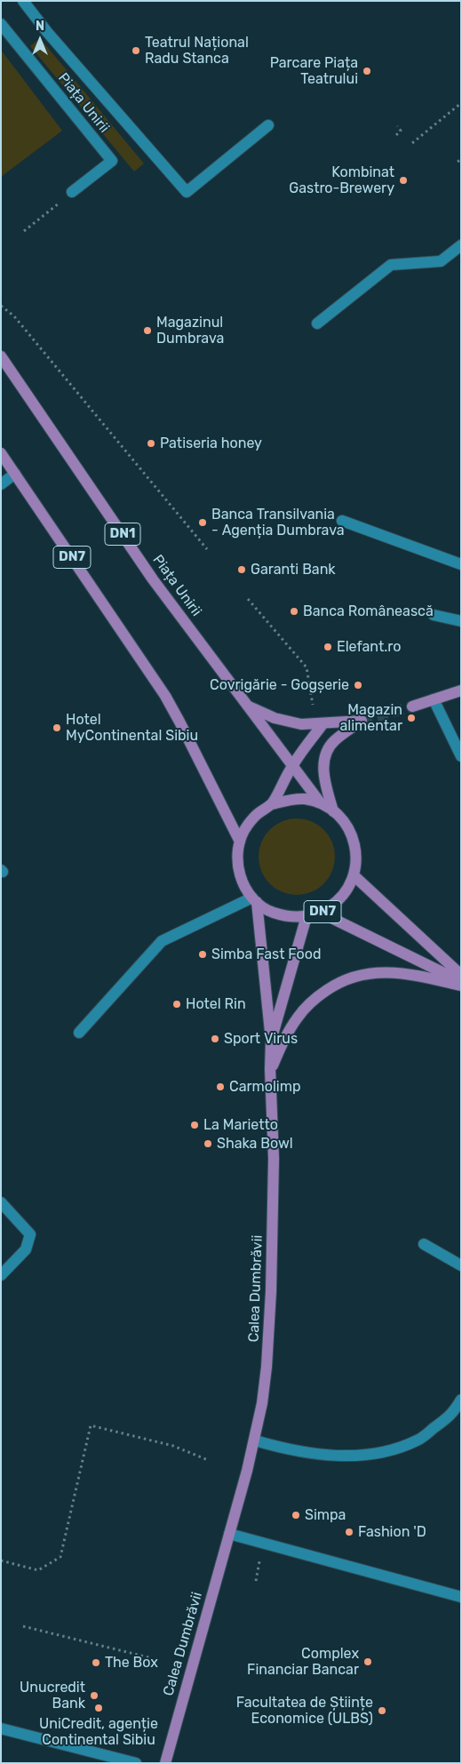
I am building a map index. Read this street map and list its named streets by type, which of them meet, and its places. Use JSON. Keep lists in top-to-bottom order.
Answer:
{
  "streets": {
    "main road": [
      "Piața Unirii",
      "DN1",
      "DN7",
      "Calea Dumbrăvii"
    ]
  },
  "crossings": [
    ["Piața Unirii", "DN7"],
    ["Piața Unirii", "Calea Dumbrăvii"],
    ["DN7", "Calea Dumbrăvii"]
  ],
  "places": [
    "Teatrul Național Radu Stanca",
    "Parcare Piața Teatrului",
    "Kombinat Gastro-Brewery",
    "Magazinul Dumbrava",
    "Patiseria honey",
    "Banca Transilvania - Agenția Dumbrava",
    "Garanti Bank",
    "Banca Românească",
    "Elefant.ro",
    "Covrigărie - Gogșerie",
    "Magazin alimentar",
    "Hotel MyContinental Sibiu",
    "Simba Fast Food",
    "Hotel Rin",
    "Sport Virus",
    "Carmolimp",
    "La Marietto",
    "Shaka Bowl",
    "Simpa",
    "Fashion 'D",
    "Complex Financiar Bancar",
    "The Box",
    "Unucredit Bank",
    "UniCredit, agenție Continental Sibiu",
    "Facultatea de Științe Economice (ULBS)"
  ],
  "north": "top"
}
